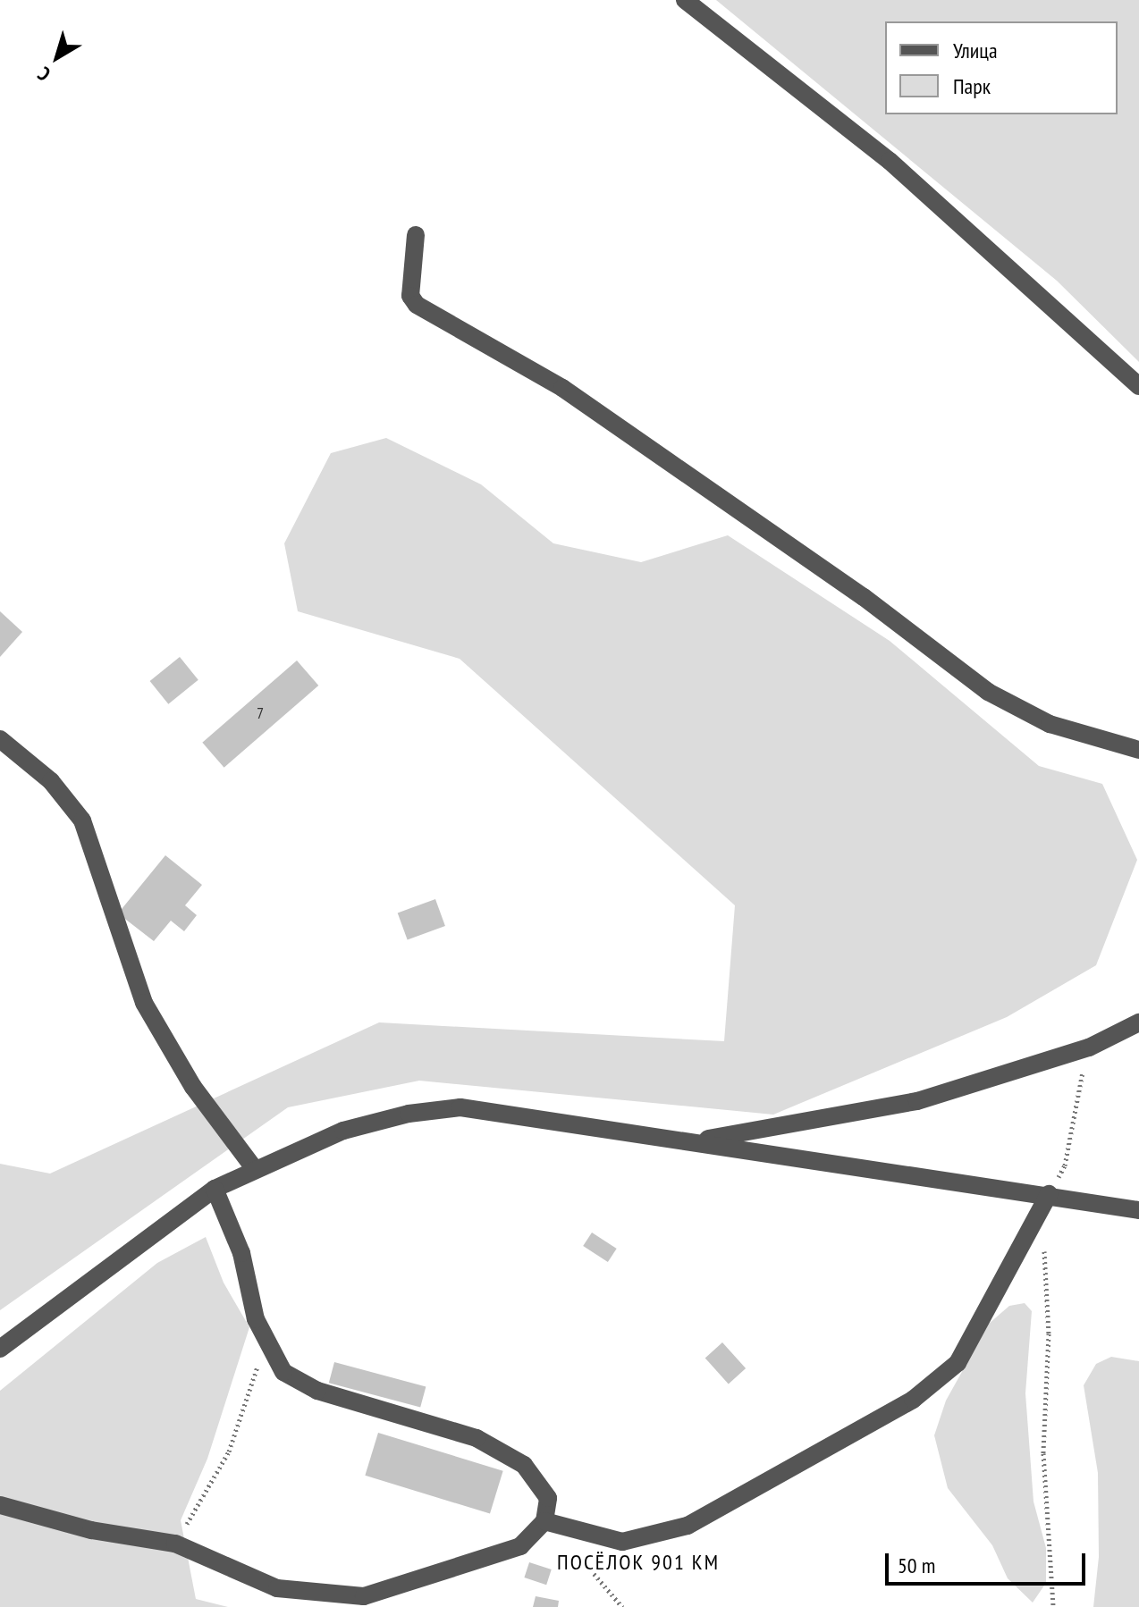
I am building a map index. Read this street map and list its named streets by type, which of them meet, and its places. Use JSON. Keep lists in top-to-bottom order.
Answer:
{
  "districts": ["ПОСЁЛОК 901 КМ"],
  "house_numbers": ["7"],
  "legend": ["Улица", "Парк"],
  "scale_bar": "50 m",
  "north": "bottom left"
}
